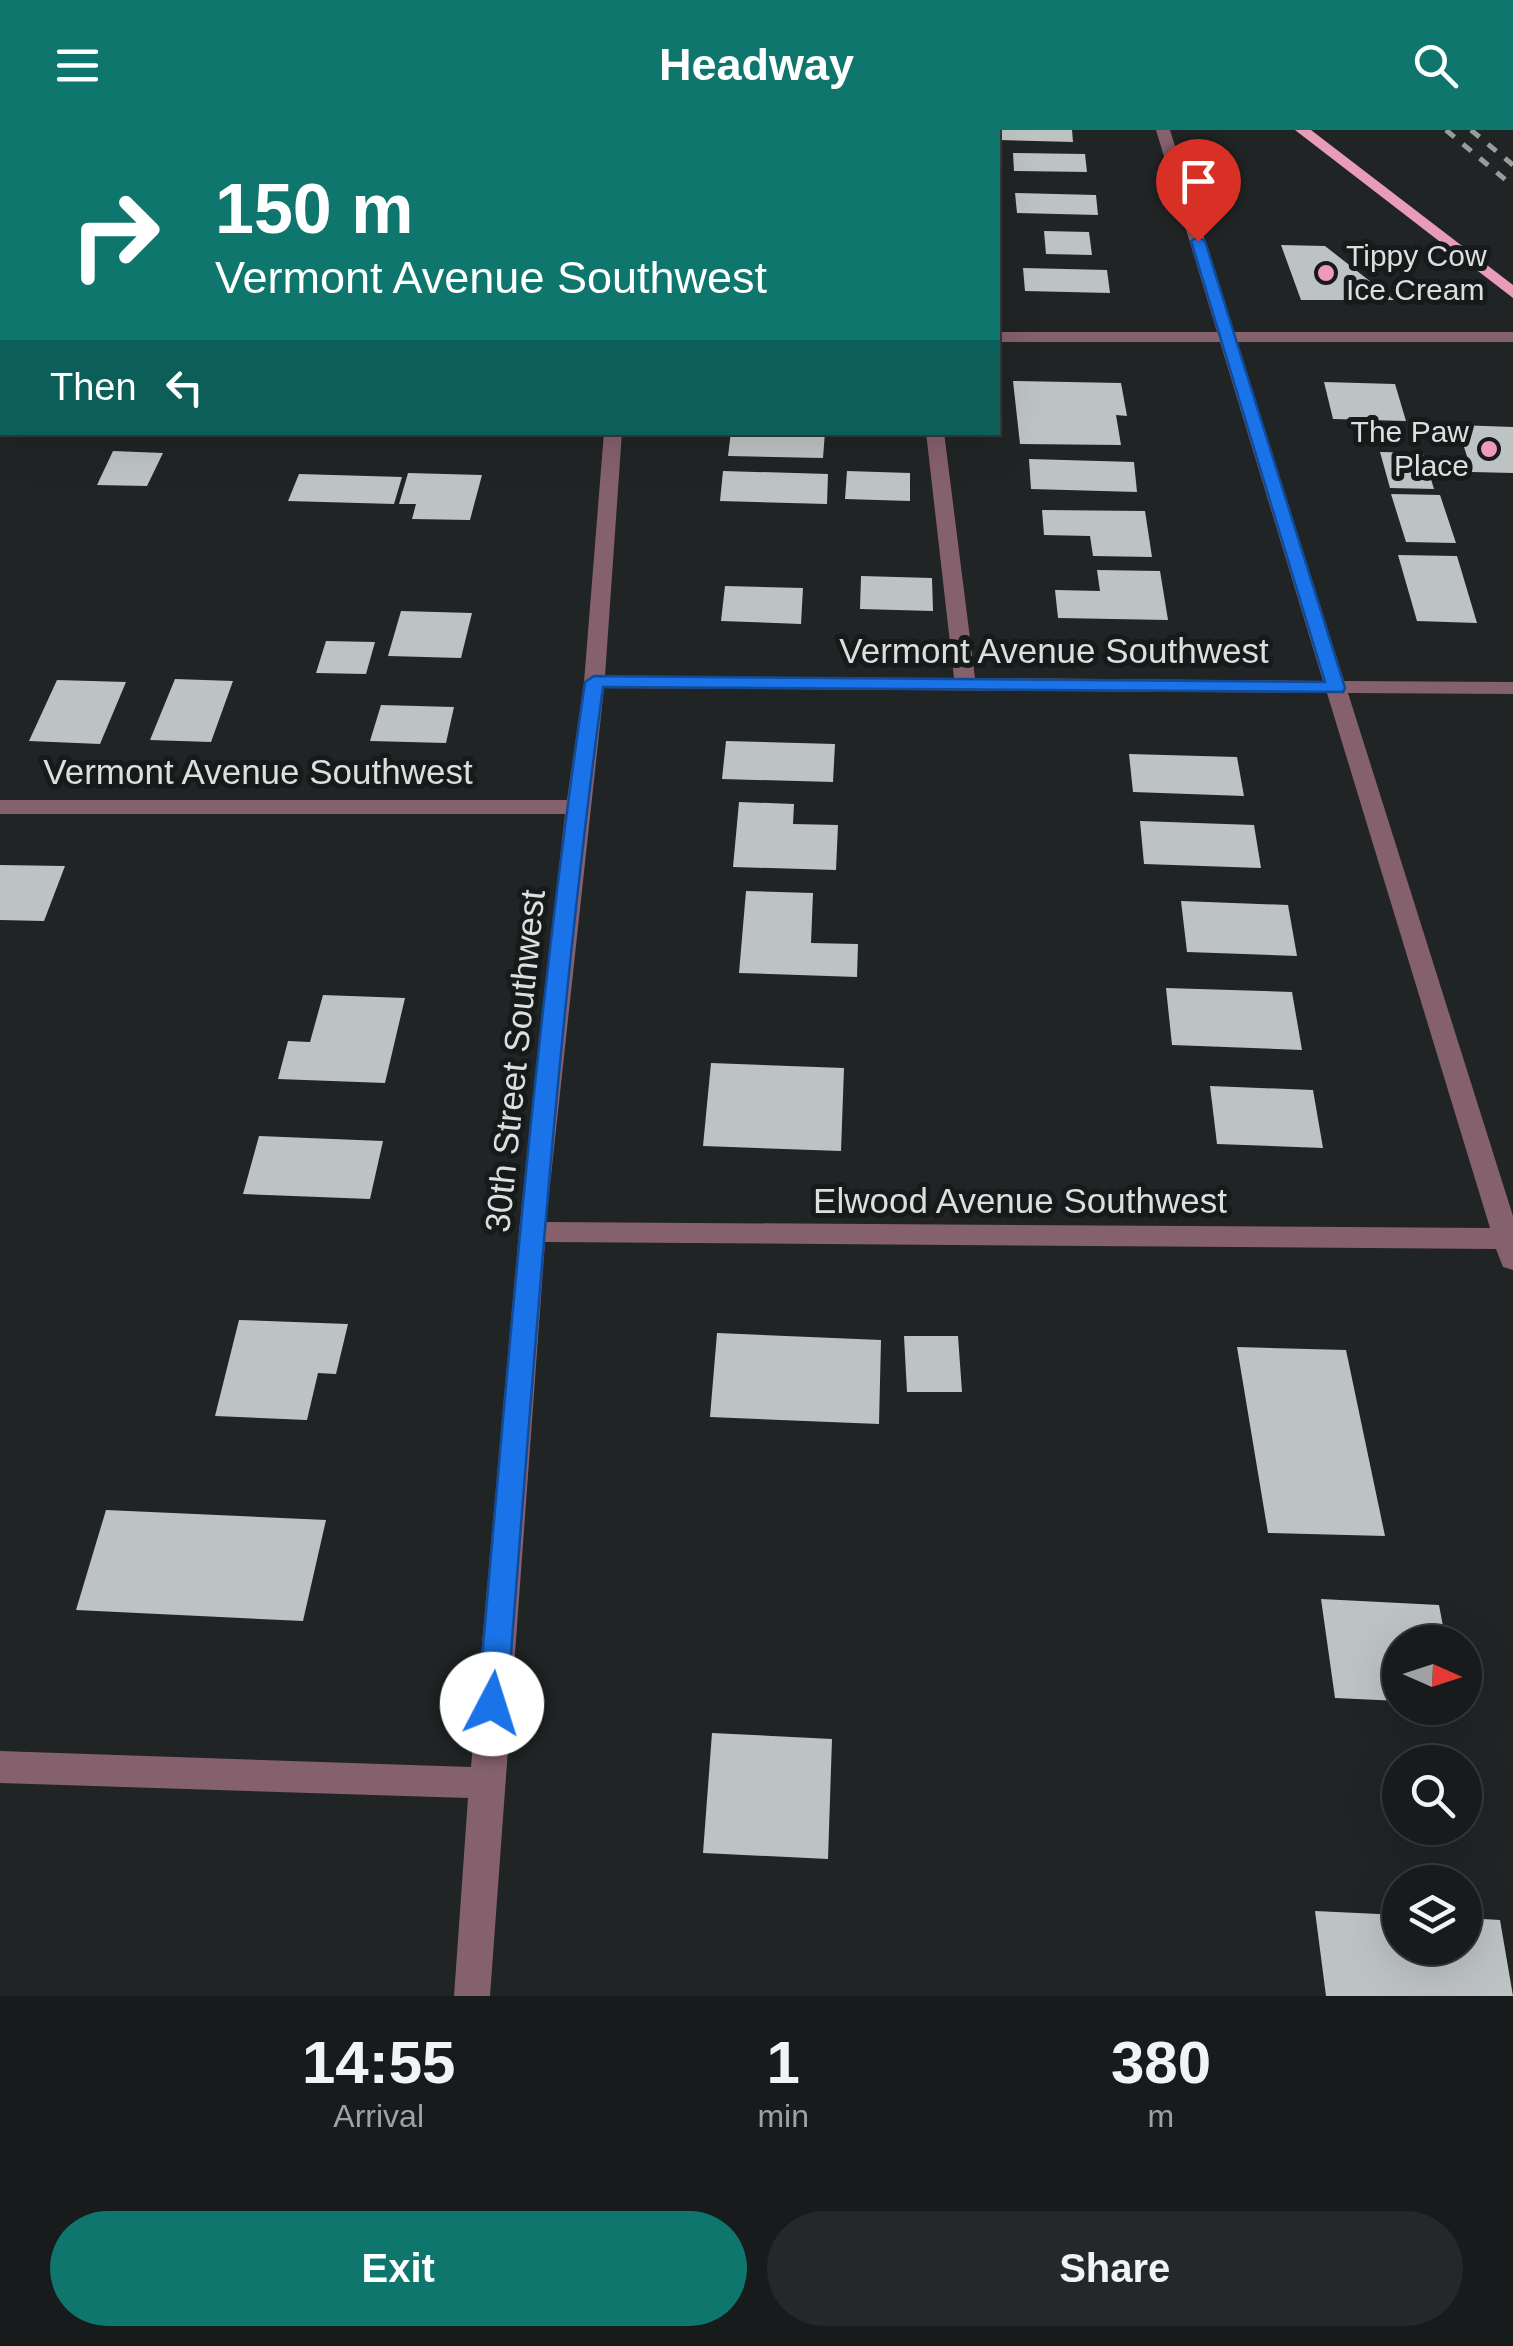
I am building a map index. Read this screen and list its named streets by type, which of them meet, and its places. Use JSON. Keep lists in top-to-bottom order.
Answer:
{
  "streets": {
    "street": ["Vermont Avenue Southwest", "30th Street Southwest", "Elwood Avenue Southwest"]
  },
  "crossings": [
    ["Vermont Avenue Southwest", "30th Street Southwest"],
    ["30th Street Southwest", "Elwood Avenue Southwest"]
  ],
  "places": ["Tippy Cow Ice Cream", "The Paw Place"],
  "north": "right",
  "page": {
    "header": "Headway",
    "turn": ["150 m", "Vermont Avenue Southwest"],
    "then": "Then",
    "eta": [
      "14:55",
      "Arrival",
      "1",
      "min",
      "380",
      "m"
    ],
    "buttons": ["Exit", "Share"]
  }
}
